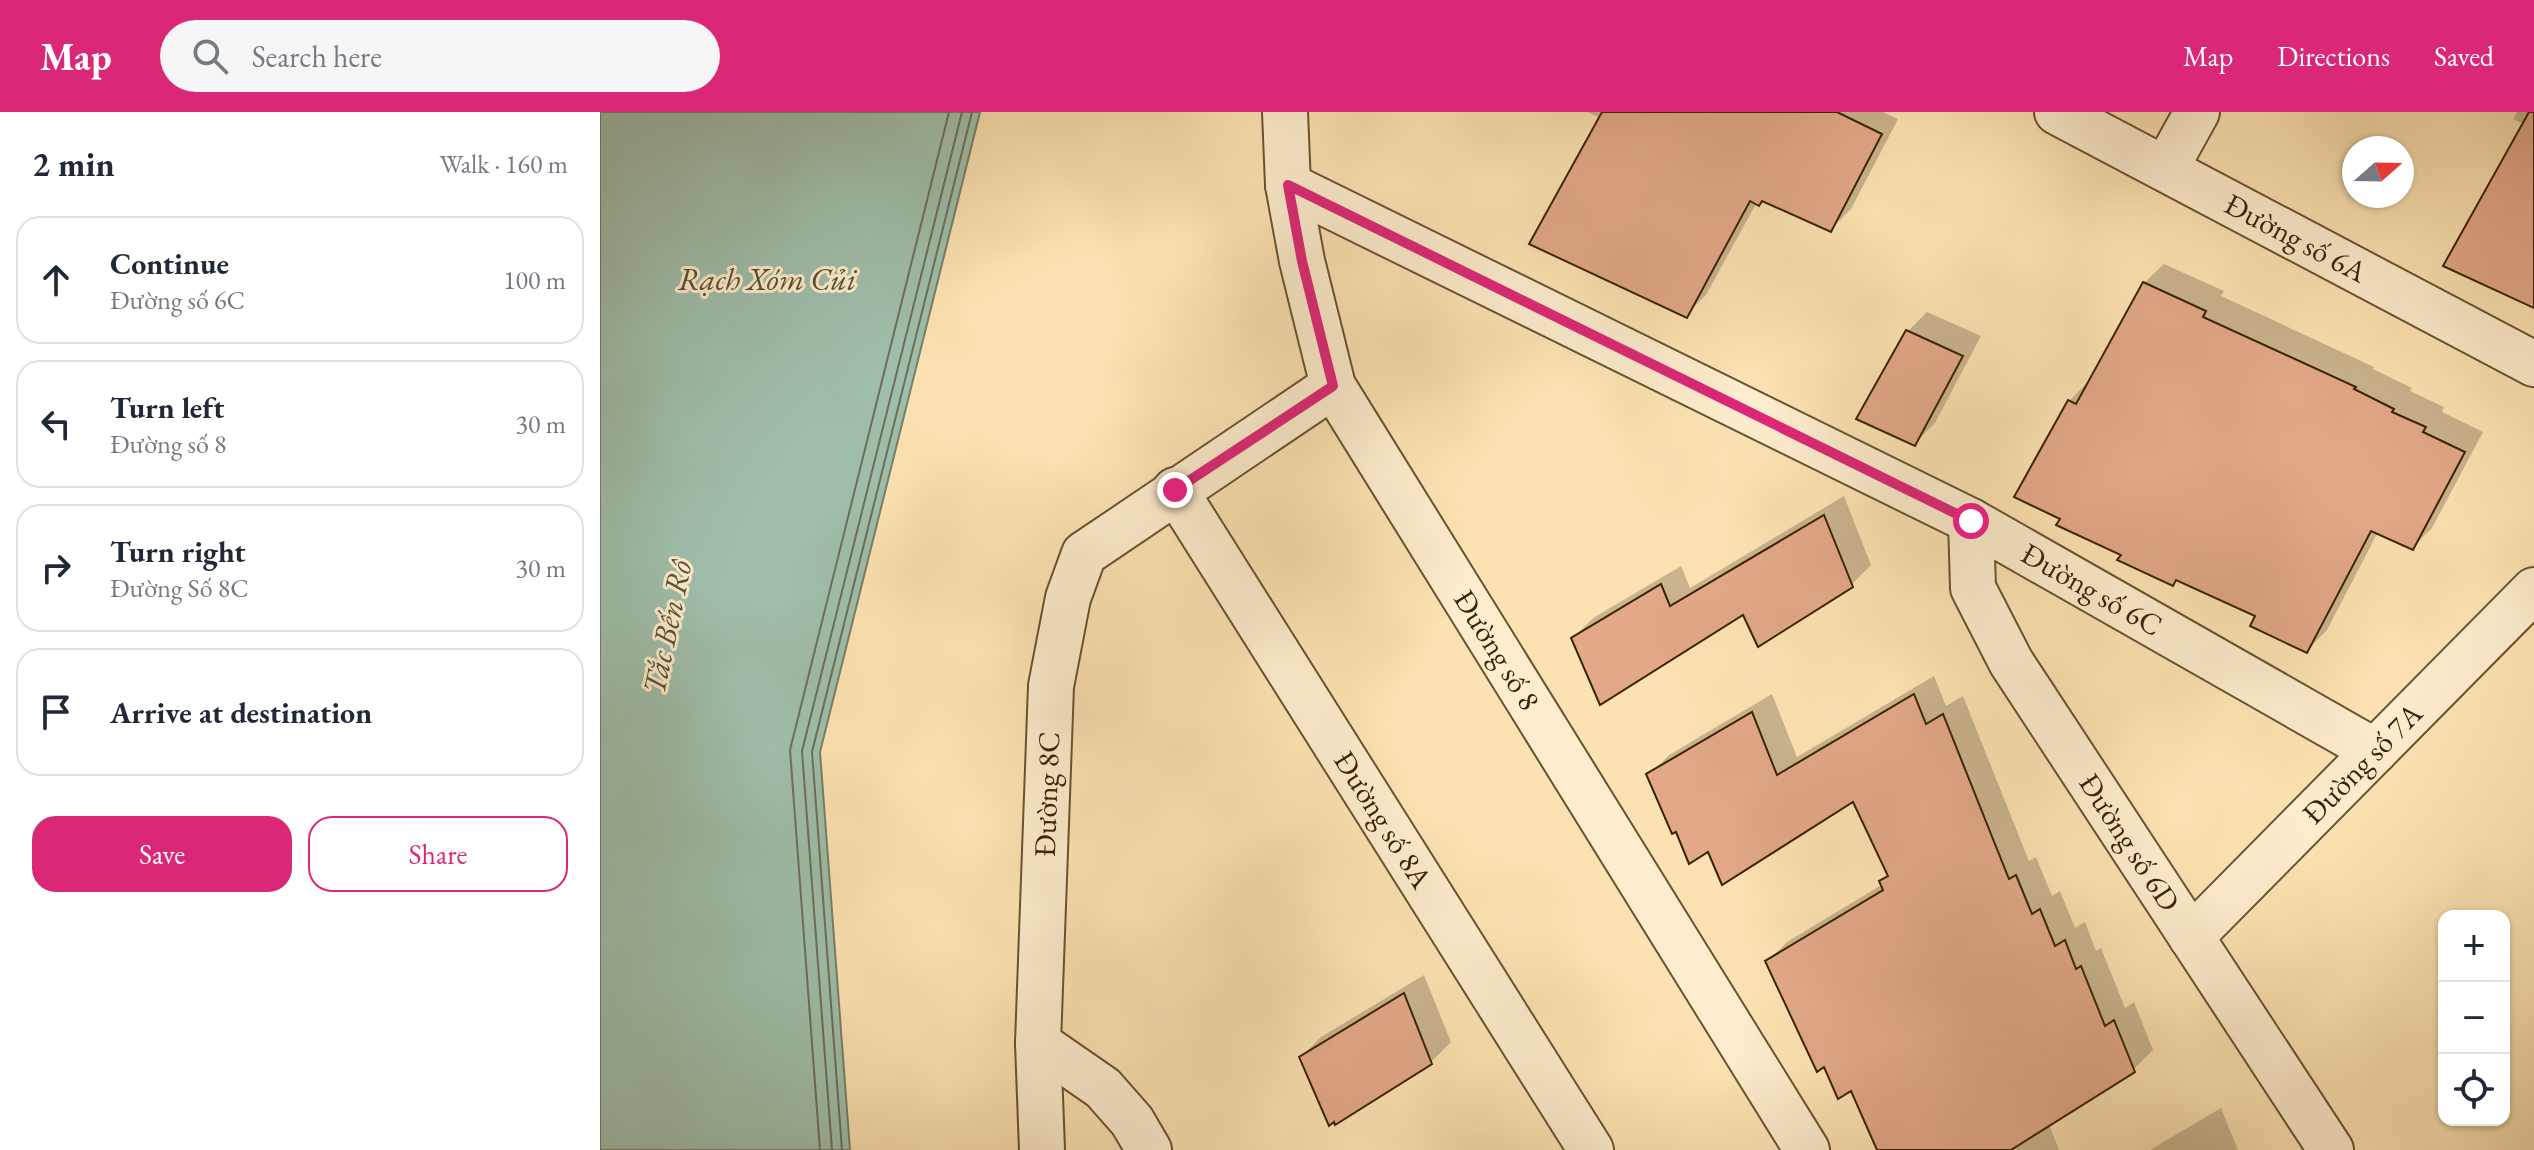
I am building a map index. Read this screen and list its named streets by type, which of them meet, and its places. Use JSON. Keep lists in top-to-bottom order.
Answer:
{
  "streets": {
    "street": [
      "Đường số 6A",
      "Đường số 6C",
      "Đường số 8",
      "Đường số 7A",
      "Đường 8C",
      "Đường số 8A",
      "Đường số 6D"
    ]
  },
  "crossings": [
    ["Đường số 6C", "Đường số 8"],
    ["Đường số 6C", "Đường số 7A"],
    ["Đường số 6C", "Đường số 6D"],
    ["Đường số 8", "Đường 8C"],
    ["Đường số 7A", "Đường số 6D"],
    ["Đường 8C", "Đường số 8A"]
  ],
  "water": ["Rạch Xóm Củi", "Tắc Bến Rô"],
  "north": "right",
  "page": {
    "header": "Map",
    "search": "Search here",
    "nav": ["Map", "Directions", "Saved"],
    "heading": ["2 min", "Walk · 160 m"],
    "list": [
      ["Continue", "Đường số 6C", "100 m"],
      ["Turn left", "Đường số 8", "30 m"],
      ["Turn right", "Đường Số 8C", "30 m"],
      "Arrive at destination"
    ],
    "buttons": ["Save", "Share"],
    "map_buttons": ["+", "−"]
  }
}
